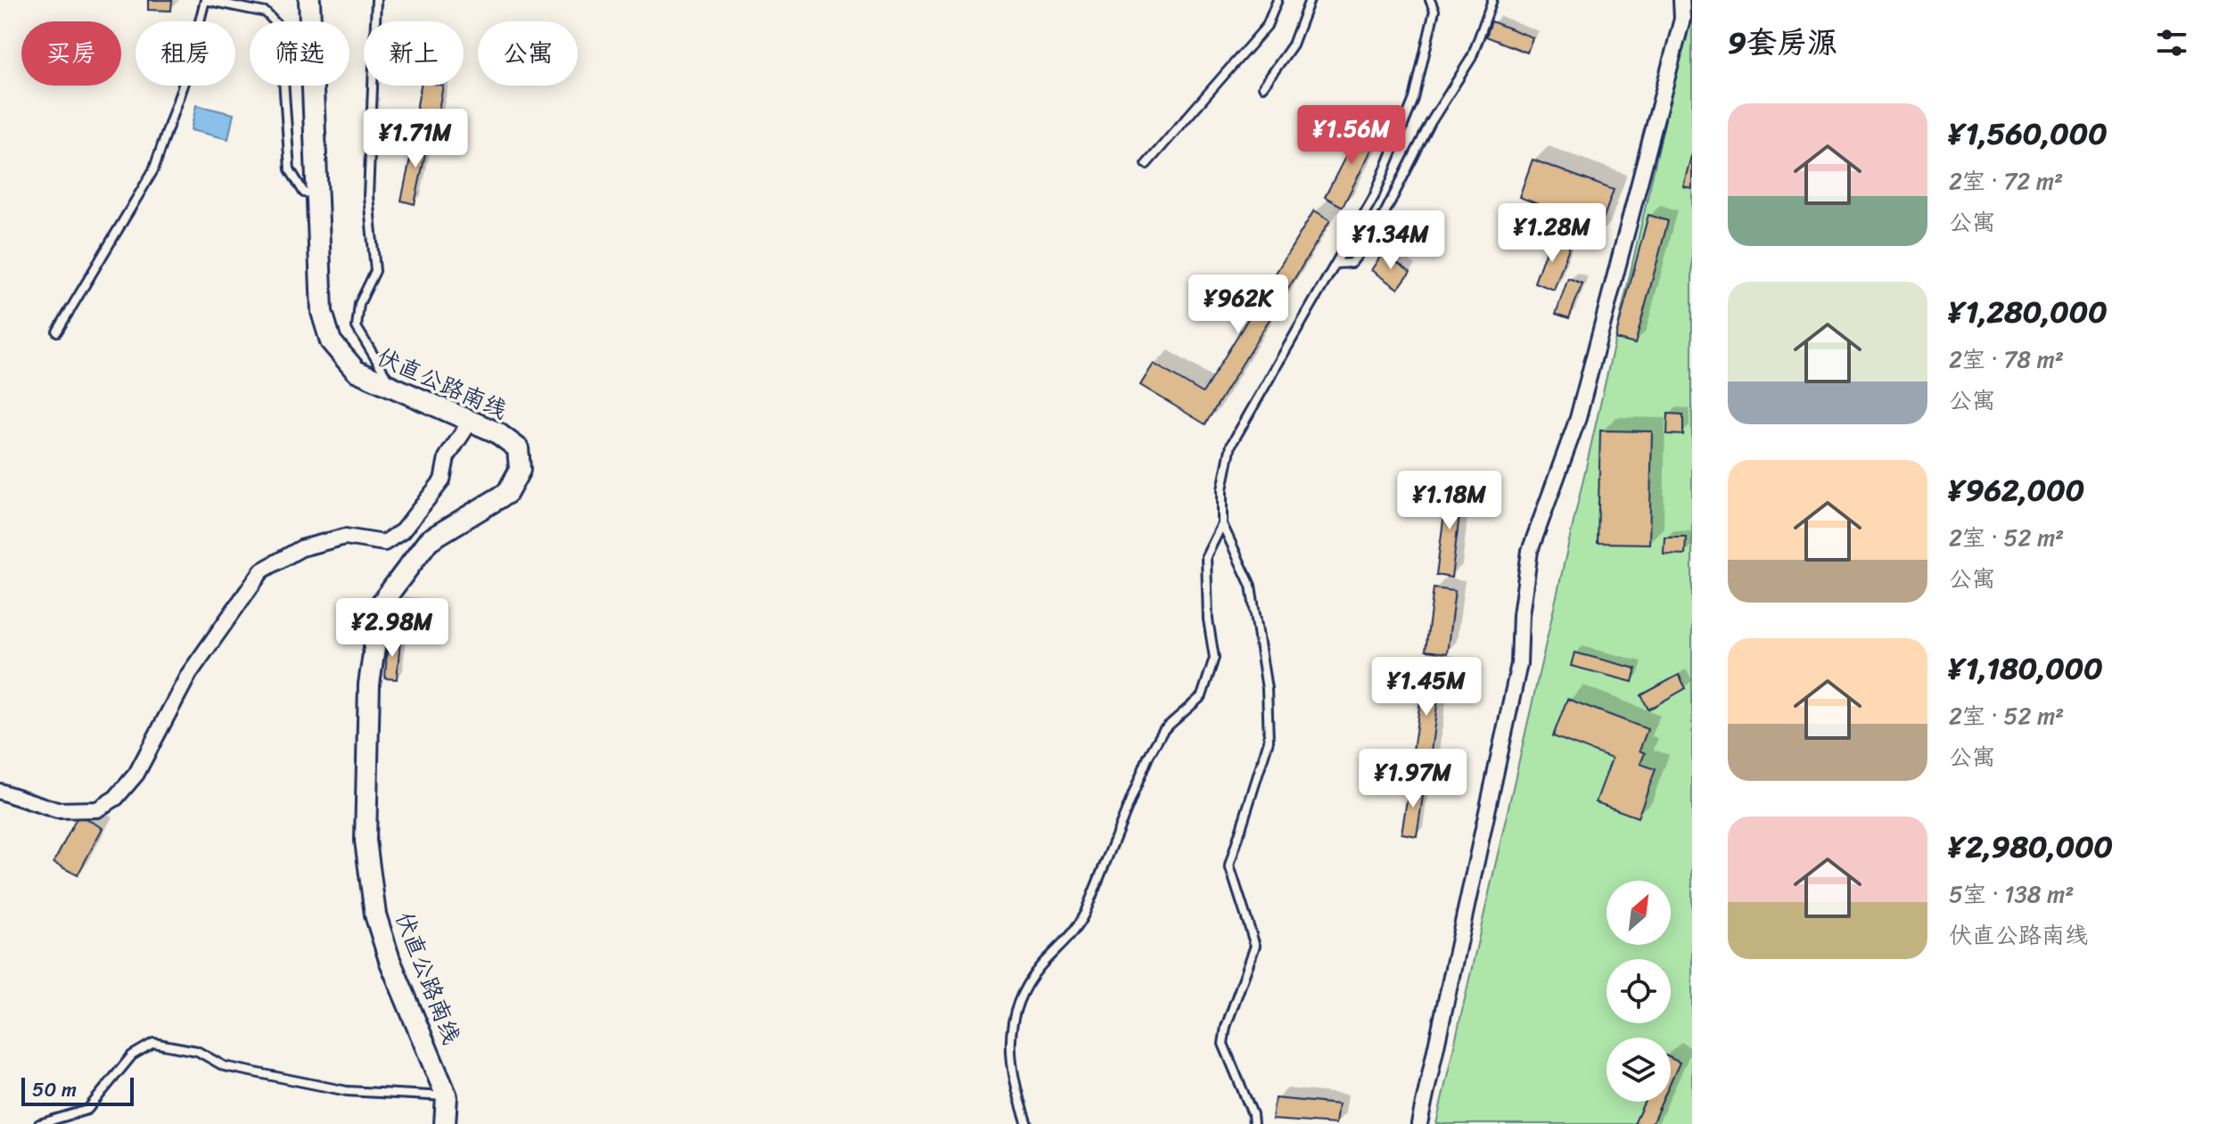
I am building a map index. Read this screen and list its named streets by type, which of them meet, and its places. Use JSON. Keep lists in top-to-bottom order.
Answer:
{
  "streets": {
    "main road": ["伏直公路南线"]
  },
  "scale_bar": "50 m",
  "north": "top right",
  "page": {
    "heading": "9套房源",
    "chip": [
      "买房",
      "租房",
      "筛选",
      "新上",
      "公寓"
    ],
    "list": [
      {
        "name": "¥1,560,000",
        "note": "2室 · 72 m² · 公寓"
      },
      {
        "name": "¥1,280,000",
        "note": "2室 · 78 m² · 公寓"
      },
      {
        "name": "¥962,000",
        "note": "2室 · 52 m² · 公寓"
      },
      {
        "name": "¥1,180,000",
        "note": "2室 · 52 m² · 公寓"
      },
      {
        "name": "¥2,980,000",
        "note": "5室 · 138 m² · 伏直公路南线"
      }
    ],
    "price": [
      "¥1.56M",
      "¥1.71M",
      "¥1.28M",
      "¥1.34M",
      "¥962K",
      "¥1.18M",
      "¥2.98M",
      "¥1.45M",
      "¥1.97M"
    ],
    "scale": "50 m"
  }
}
